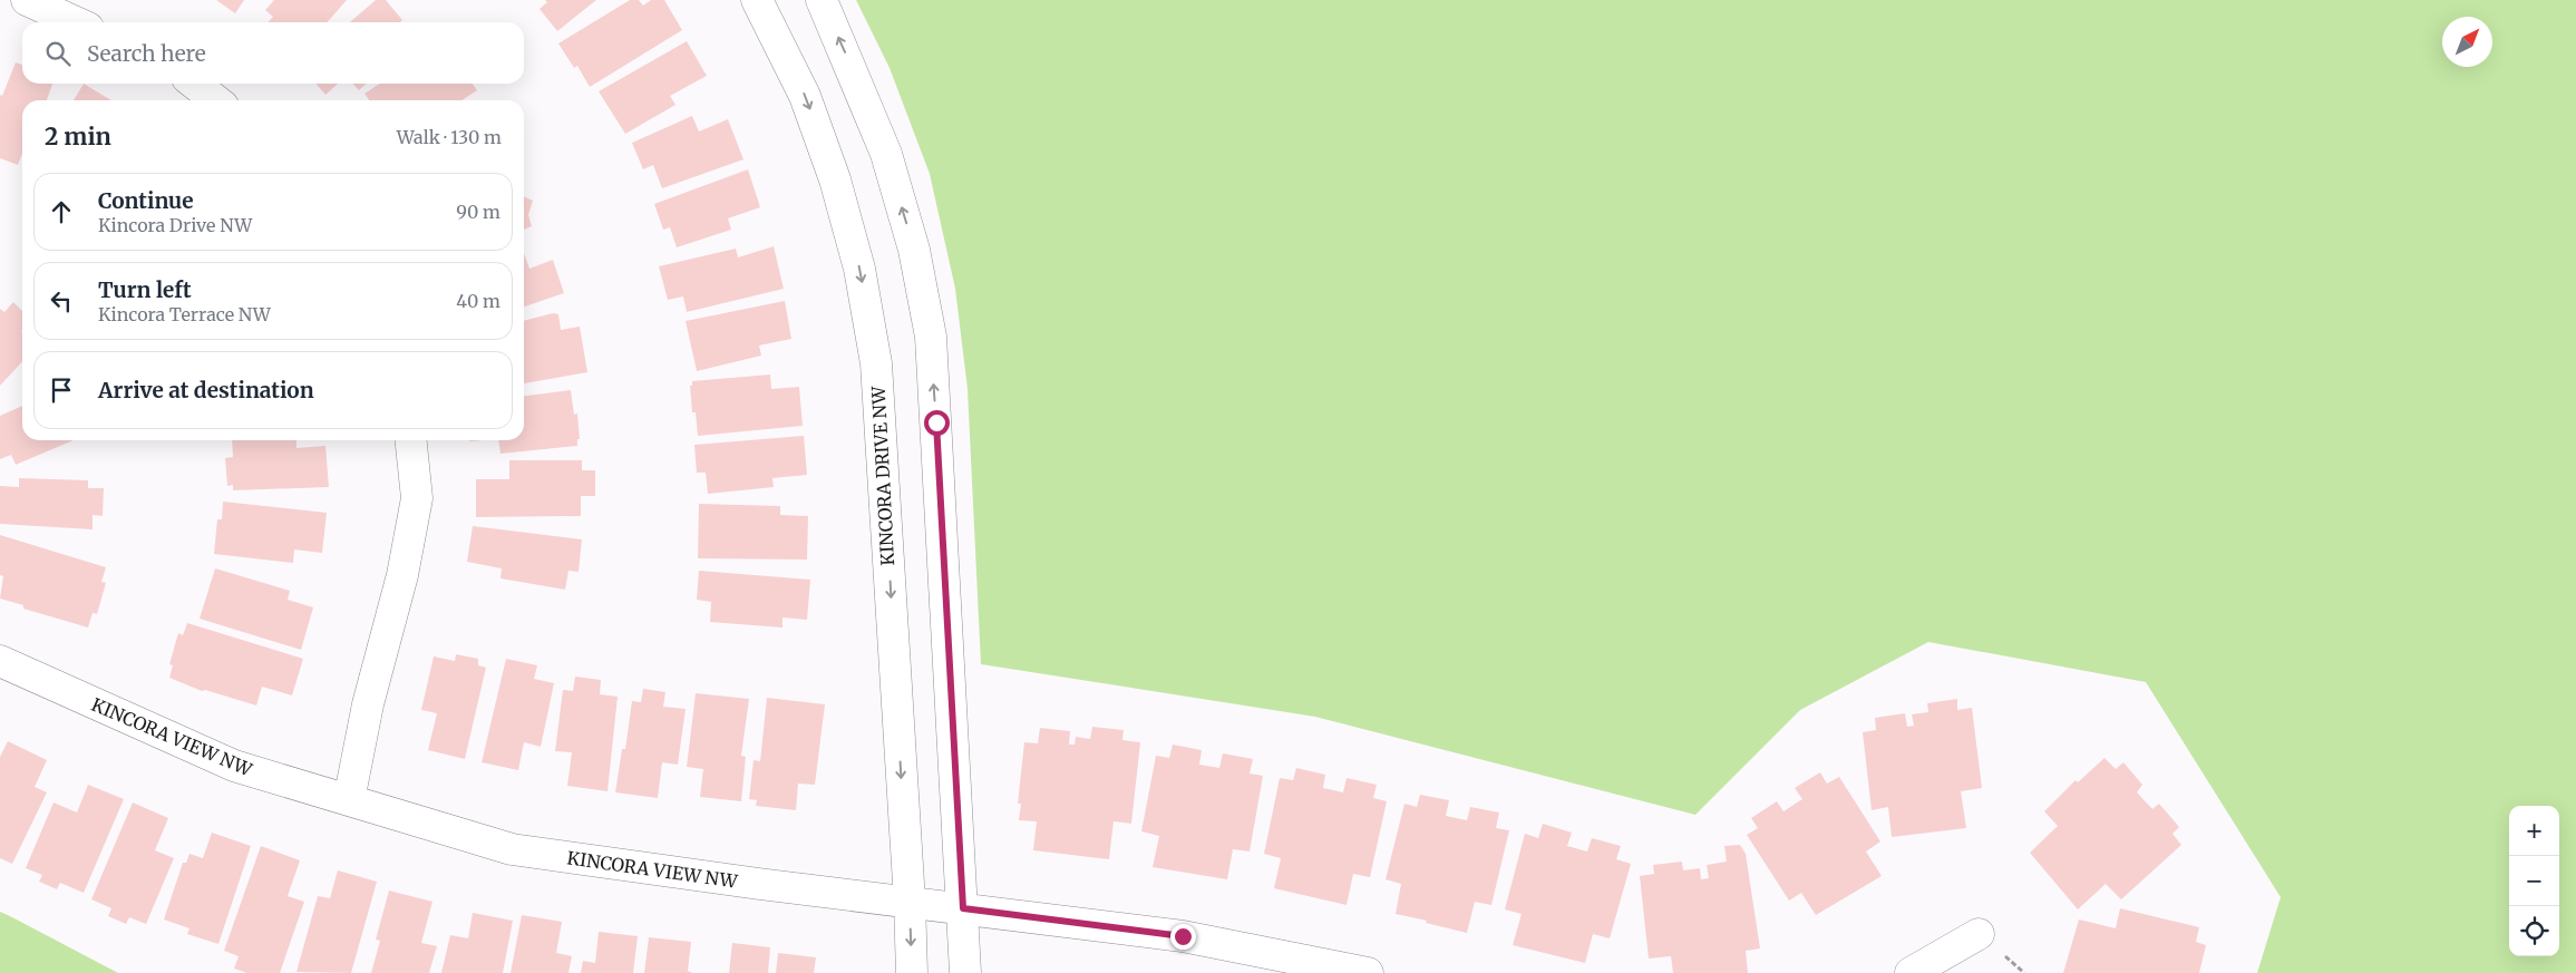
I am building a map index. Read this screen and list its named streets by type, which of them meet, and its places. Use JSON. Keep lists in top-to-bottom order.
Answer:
{
  "streets": {
    "street": ["KINCORA DRIVE NW", "KINCORA VIEW NW"]
  },
  "crossings": [
    ["KINCORA DRIVE NW", "KINCORA VIEW NW"]
  ],
  "north": "top right",
  "page": {
    "search": "Search here",
    "heading": ["2 min", "Walk · 130 m"],
    "list": [
      ["Continue", "Kincora Drive NW", "90 m"],
      ["Turn left", "Kincora Terrace NW", "40 m"],
      "Arrive at destination"
    ],
    "map_buttons": ["+", "−"]
  }
}
